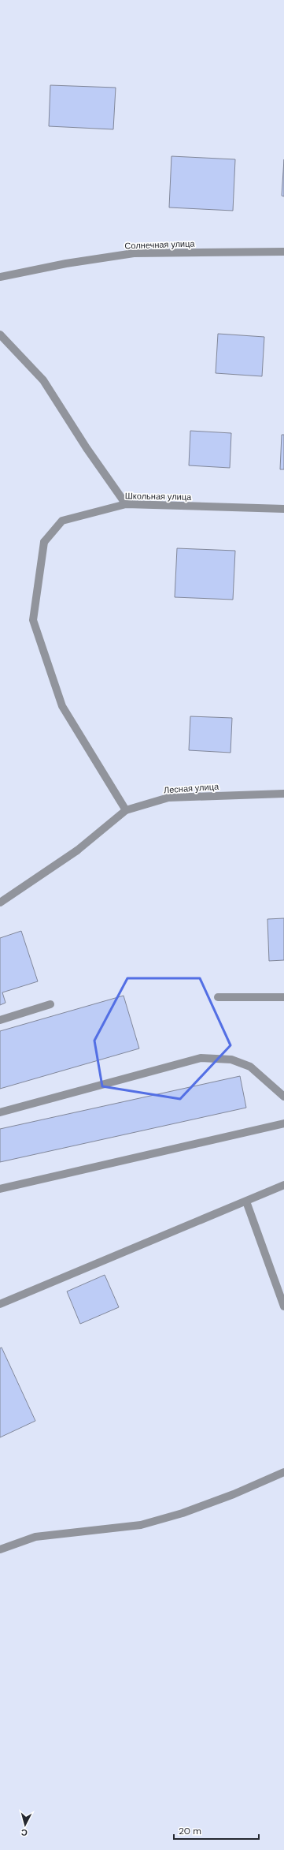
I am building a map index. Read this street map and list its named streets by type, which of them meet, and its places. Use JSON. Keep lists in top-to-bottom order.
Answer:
{
  "streets": {
    "street": ["Солнечная улица", "Школьная улица", "Лесная улица"]
  },
  "crossings": [
    ["Школьная улица", "Лесная улица"]
  ],
  "scale_bar": "20 m",
  "north": "bottom"
}
